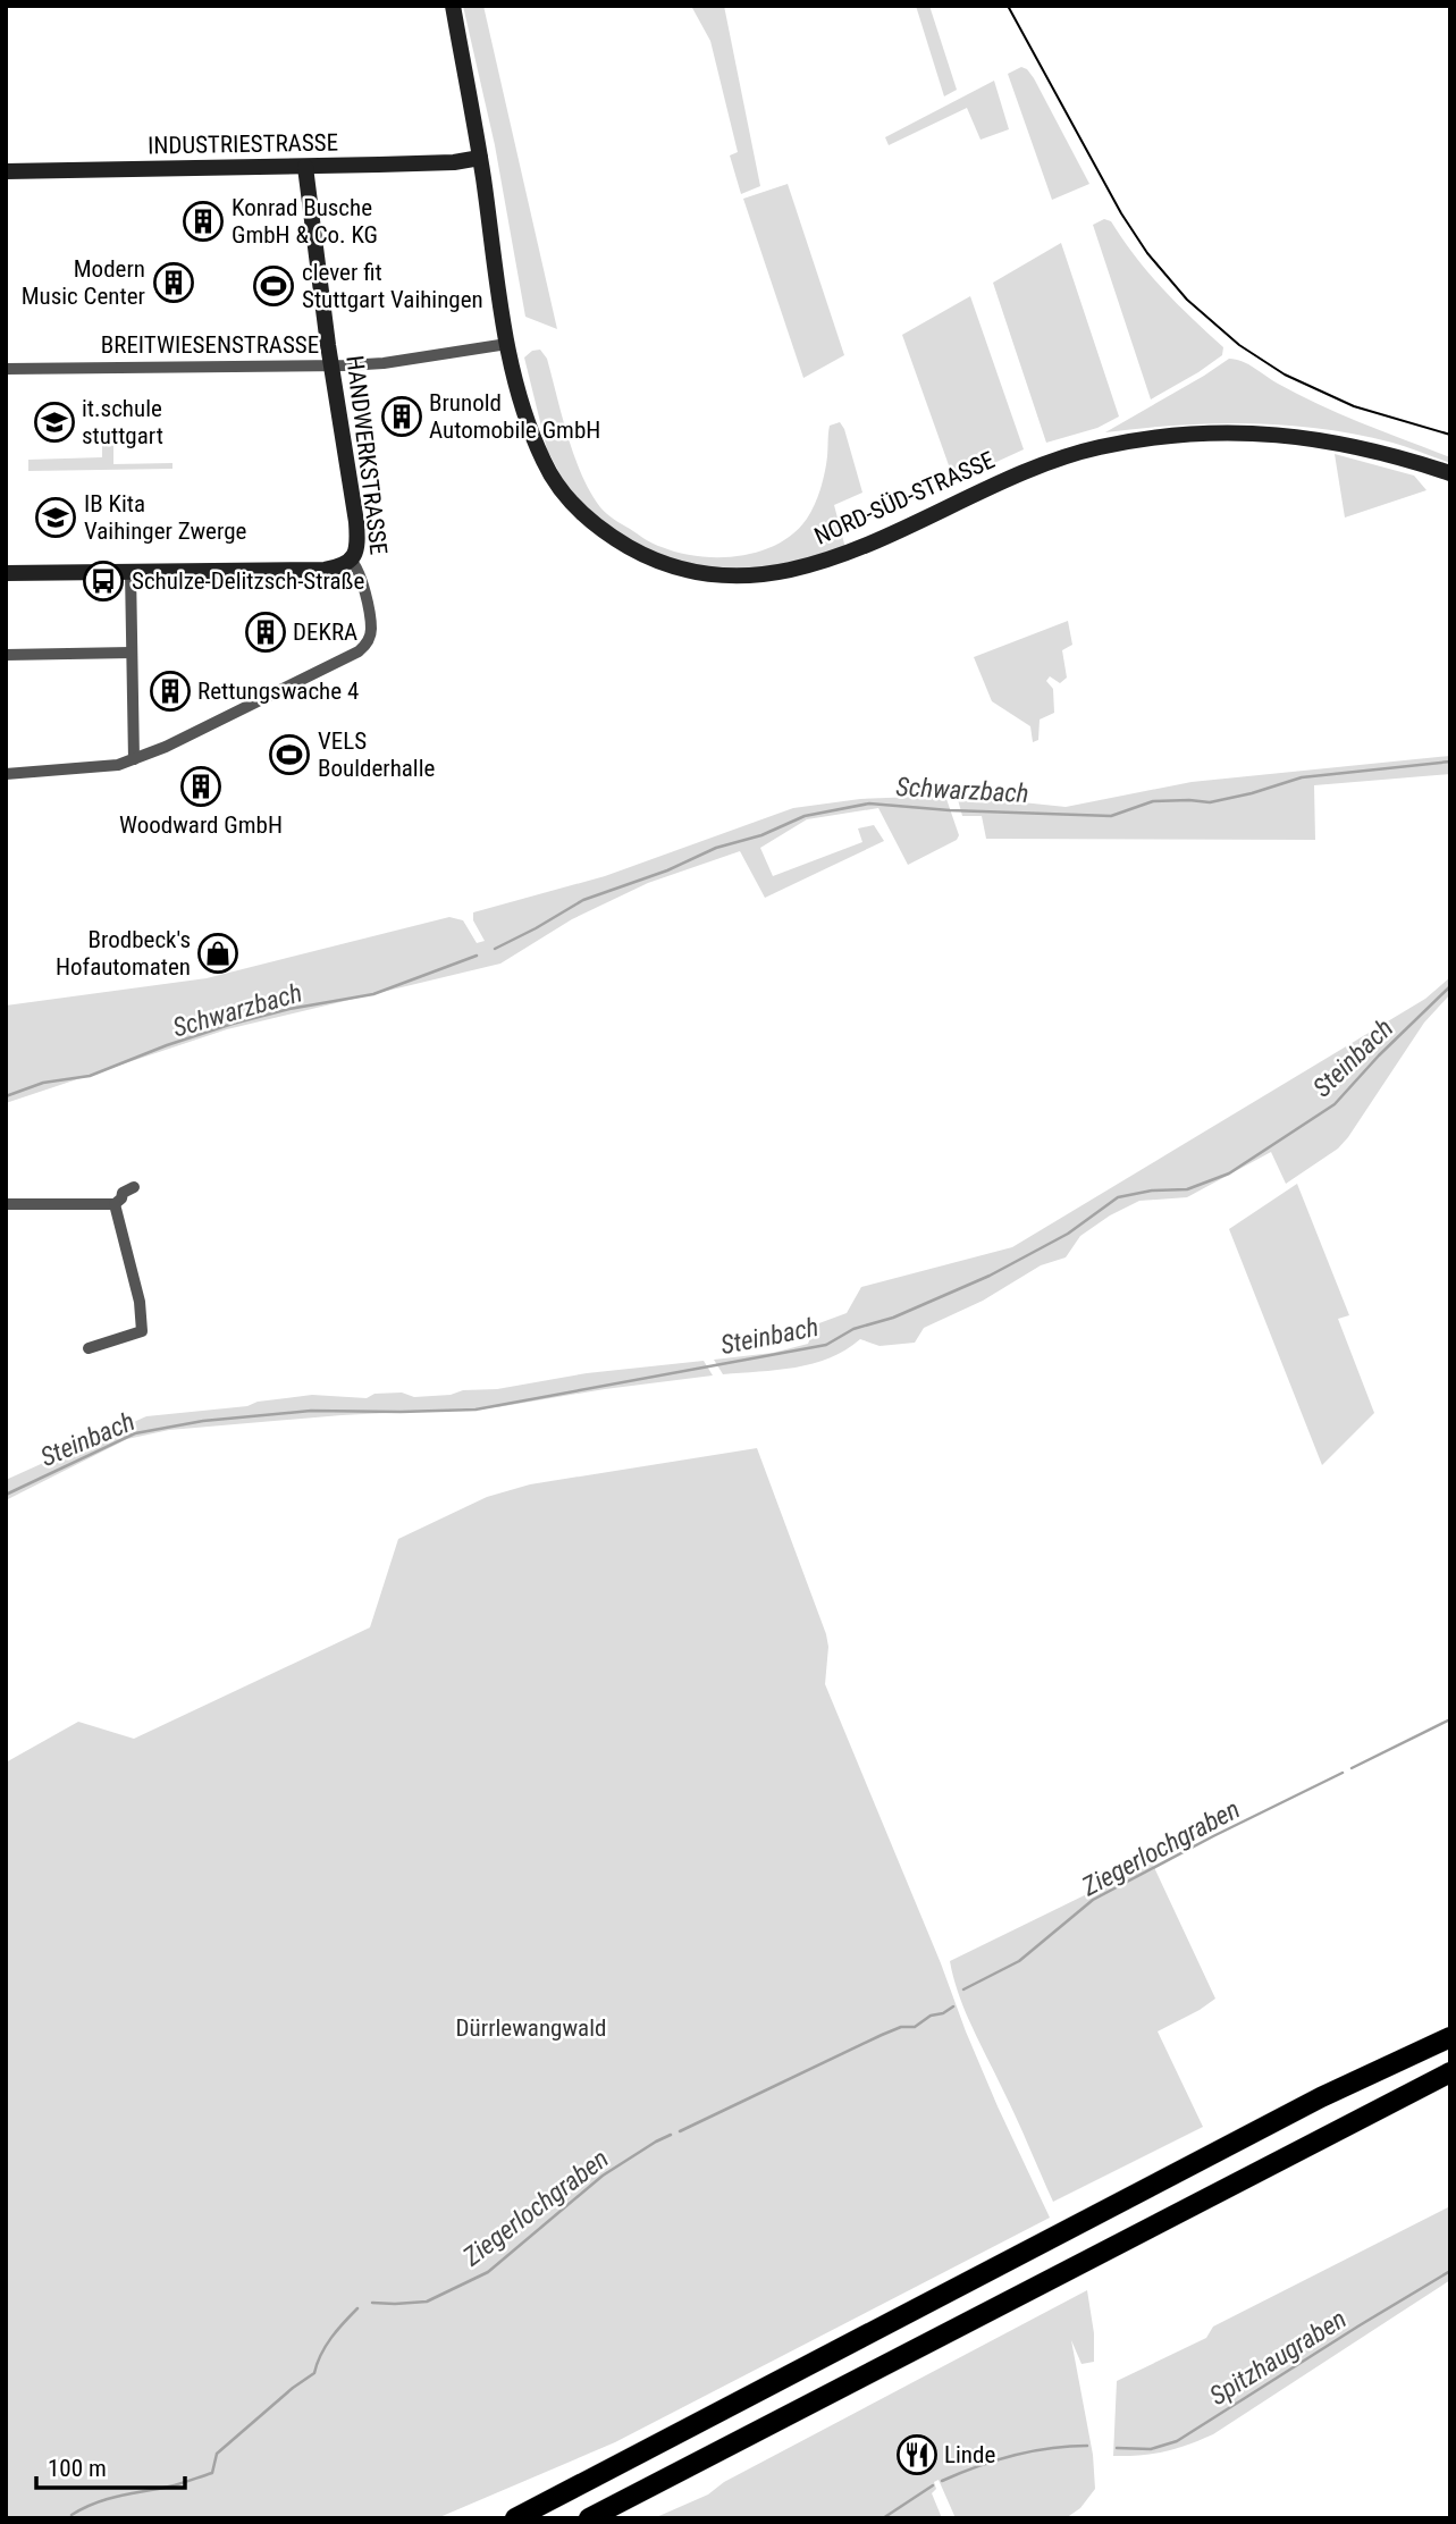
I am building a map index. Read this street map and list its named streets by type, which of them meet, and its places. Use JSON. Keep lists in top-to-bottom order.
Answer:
{
  "streets": {
    "main road": ["INDUSTRIESTRASSE", "HANDWERKSTRASSE", "NORD-SÜD-STRASSE"],
    "street": ["BREITWIESENSTRASSE"]
  },
  "crossings": [
    ["INDUSTRIESTRASSE", "HANDWERKSTRASSE"],
    ["INDUSTRIESTRASSE", "NORD-SÜD-STRASSE"],
    ["BREITWIESENSTRASSE", "HANDWERKSTRASSE"],
    ["BREITWIESENSTRASSE", "NORD-SÜD-STRASSE"]
  ],
  "water": [
    "Schwarzbach",
    "Steinbach",
    "Ziegerlochgraben",
    "Spitzhaugraben"
  ],
  "parks": ["Dürrlewangwald"],
  "places": {
    "building": [
      "Konrad Busche GmbH & Co. KG",
      "Modern Music Center",
      "Brunold Automobile GmbH",
      "DEKRA",
      "Rettungswache 4",
      "Woodward GmbH"
    ],
    "sports": ["clever fit Stuttgart Vaihingen", "VELS Boulderhalle"],
    "school or university": ["it.schule stuttgart", "IB Kita Vaihinger Zwerge"],
    "bus stop": ["Schulze-Delitzsch-Straße"],
    "shop": ["Brodbeck's Hofautomaten"],
    "restaurant": ["Linde"]
  },
  "scale_bar": "100 m"
}
